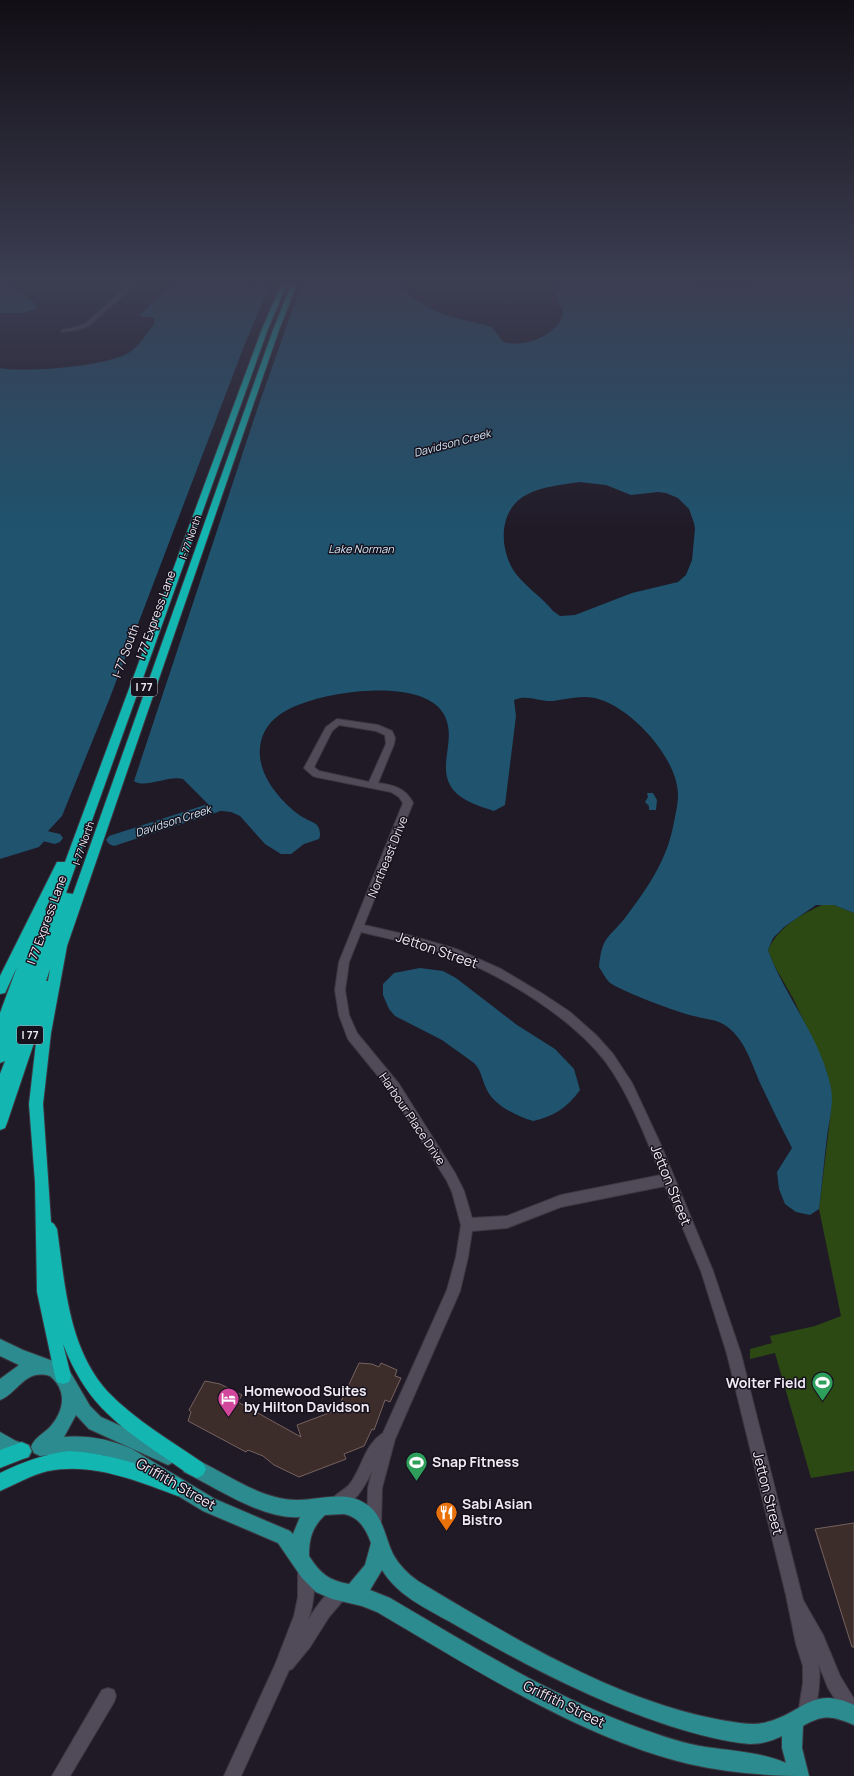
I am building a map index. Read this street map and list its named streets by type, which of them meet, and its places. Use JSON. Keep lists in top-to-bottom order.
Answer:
{
  "streets": {
    "highway": [
      "I-77 North",
      "I 77 Express Lane",
      "I-77 South",
      "I 77"
    ],
    "main road": ["Griffith Street"],
    "street": ["Northeast Drive", "Jetton Street", "Harbour Place Drive"]
  },
  "crossings": [
    ["I-77 North", "I 77"],
    ["Northeast Drive", "Jetton Street"],
    ["Northeast Drive", "Harbour Place Drive"],
    ["Jetton Street", "Harbour Place Drive"]
  ],
  "water": ["Davidson Creek", "Lake Norman"],
  "places": {
    "sports": ["Wolter Field", "Snap Fitness"],
    "hotel": ["Homewood Suites by Hilton Davidson"],
    "restaurant": ["Sabi Asian Bistro"]
  }
}
